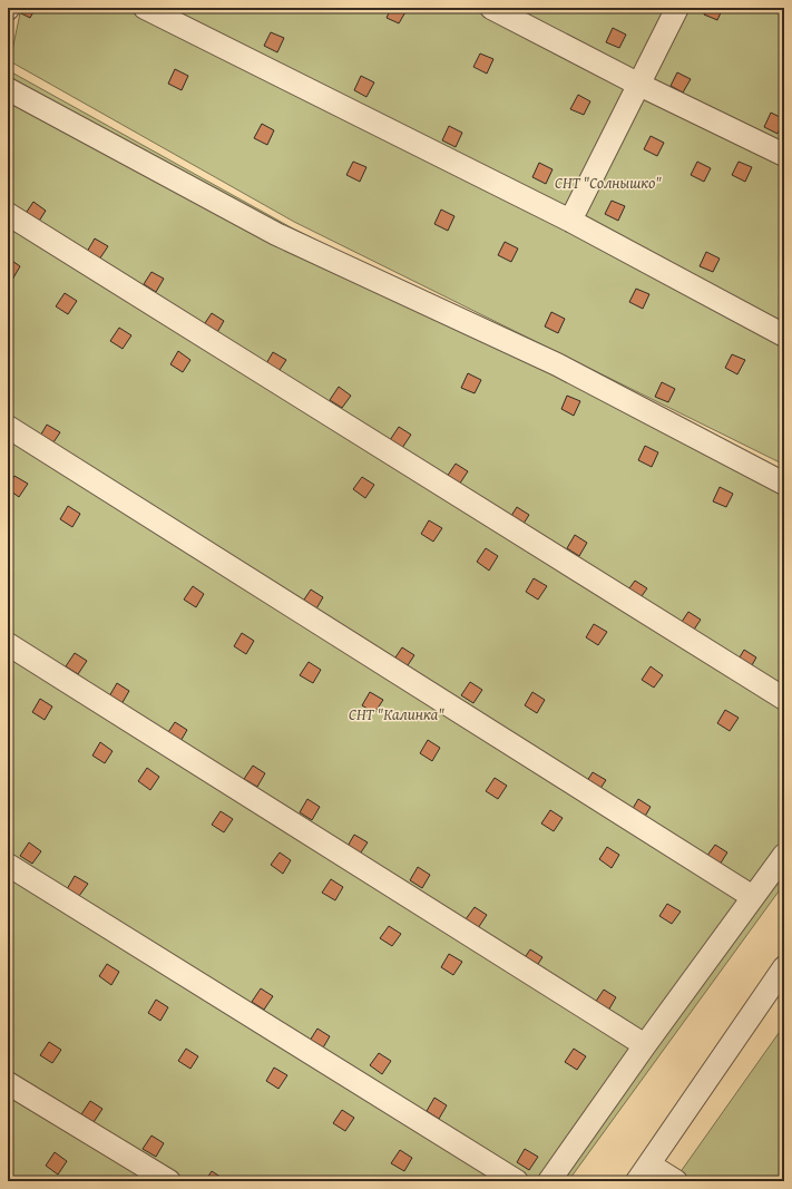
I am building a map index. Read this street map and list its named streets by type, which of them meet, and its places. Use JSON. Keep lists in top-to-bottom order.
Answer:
{
  "parks": ["СНТ \"Солнышко\"", "СНТ \"Калинка\""]
}
